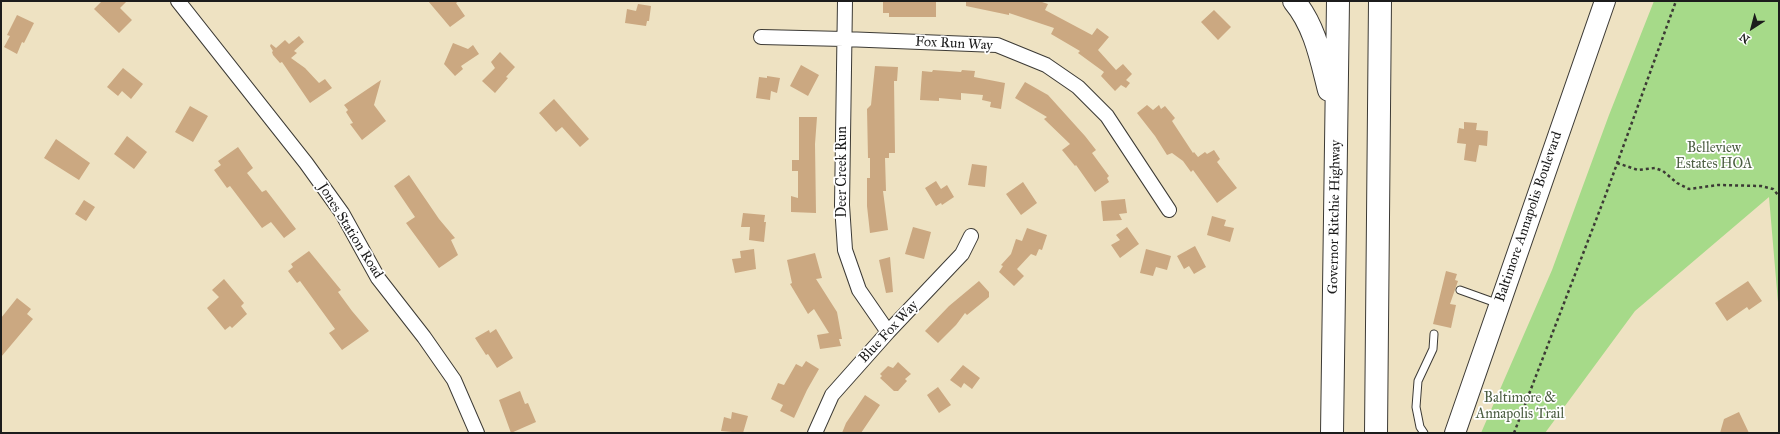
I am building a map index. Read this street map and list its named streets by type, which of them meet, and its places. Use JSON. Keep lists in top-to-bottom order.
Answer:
{
  "streets": {
    "highway": ["Governor Ritchie Highway"],
    "street": [
      "Fox Run Way",
      "Deer Creek Run",
      "Baltimore Annapolis Boulevard",
      "Jones Station Road",
      "Blue Fox Way"
    ]
  },
  "crossings": [
    ["Fox Run Way", "Deer Creek Run"],
    ["Deer Creek Run", "Blue Fox Way"]
  ],
  "parks": ["Belleview Estates HOA", "Baltimore & Annapolis Trail"],
  "north": "bottom left"
}
